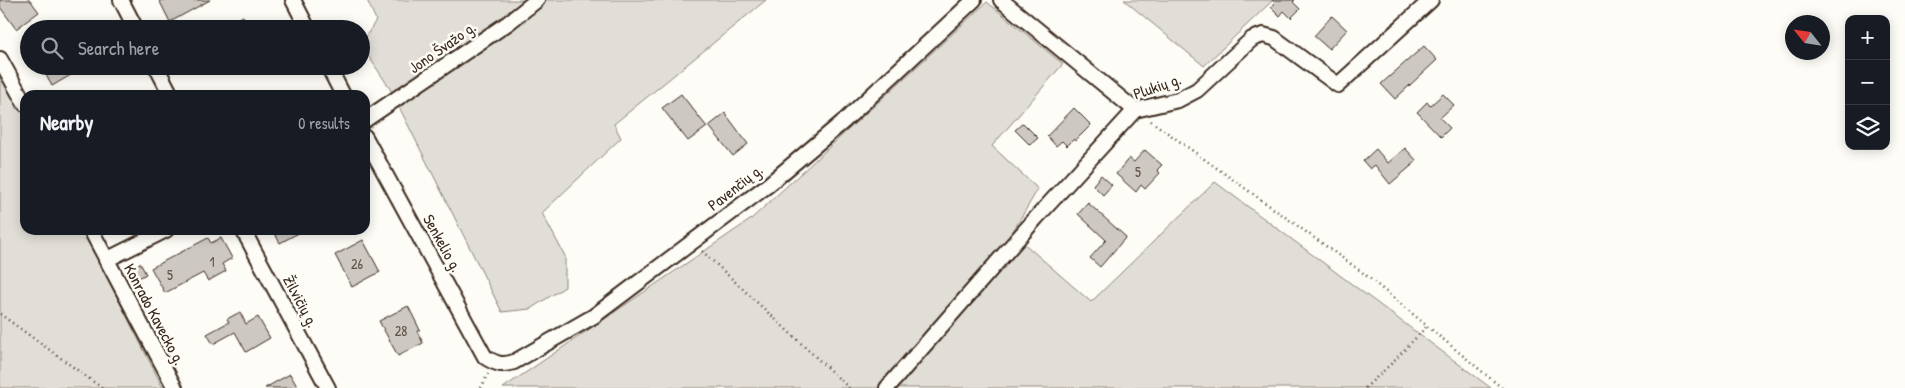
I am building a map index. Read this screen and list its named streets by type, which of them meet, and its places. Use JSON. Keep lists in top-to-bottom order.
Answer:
{
  "streets": {
    "street": [
      "Jono Švažo g.",
      "Plukių g.",
      "Pavenčių g.",
      "Senkelio g.",
      "Žilvičių g.",
      "Konrado Kavecko g."
    ]
  },
  "crossings": [
    ["Pavenčių g.", "Senkelio g."]
  ],
  "house_numbers": [
    "5",
    "1",
    "26",
    "5",
    "28"
  ],
  "north": "top left",
  "page": {
    "map_buttons": ["+", "−"],
    "search": "Search here",
    "heading": ["Nearby", "0 results"]
  }
}
